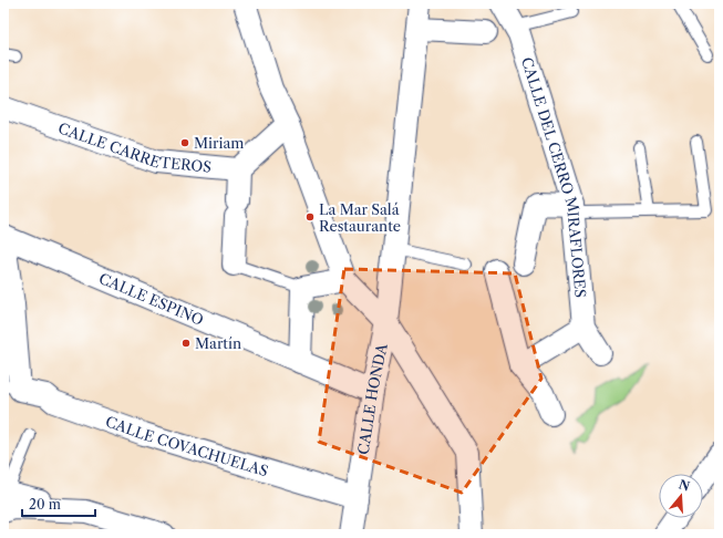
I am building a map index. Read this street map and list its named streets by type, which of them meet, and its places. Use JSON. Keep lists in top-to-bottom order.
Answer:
{
  "streets": {
    "street": [
      "CALLE CARRETEROS",
      "CALLE DEL CERRO MIRAFLORES",
      "CALLE ESPINO",
      "CALLE HONDA",
      "CALLE COVACHUELAS"
    ]
  },
  "crossings": [
    ["CALLE ESPINO", "CALLE HONDA"],
    ["CALLE HONDA", "CALLE COVACHUELAS"]
  ],
  "places": ["Miriam", "La Mar Salá Restaurante", "Martín"],
  "scale_bar": "20 m",
  "north": "top"
}
